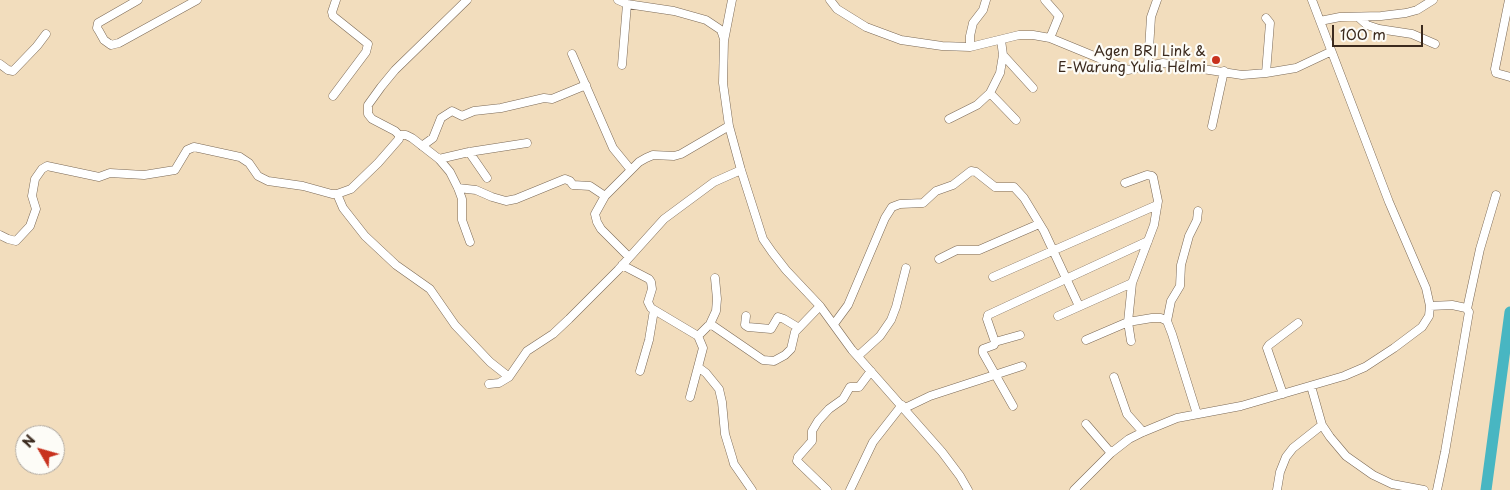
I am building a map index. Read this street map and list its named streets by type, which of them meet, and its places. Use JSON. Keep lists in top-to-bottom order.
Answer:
{
  "places": ["Agen BRI Link & E-Warung Yulia Helmi"],
  "scale_bar": "100 m",
  "north": "top left"
}
